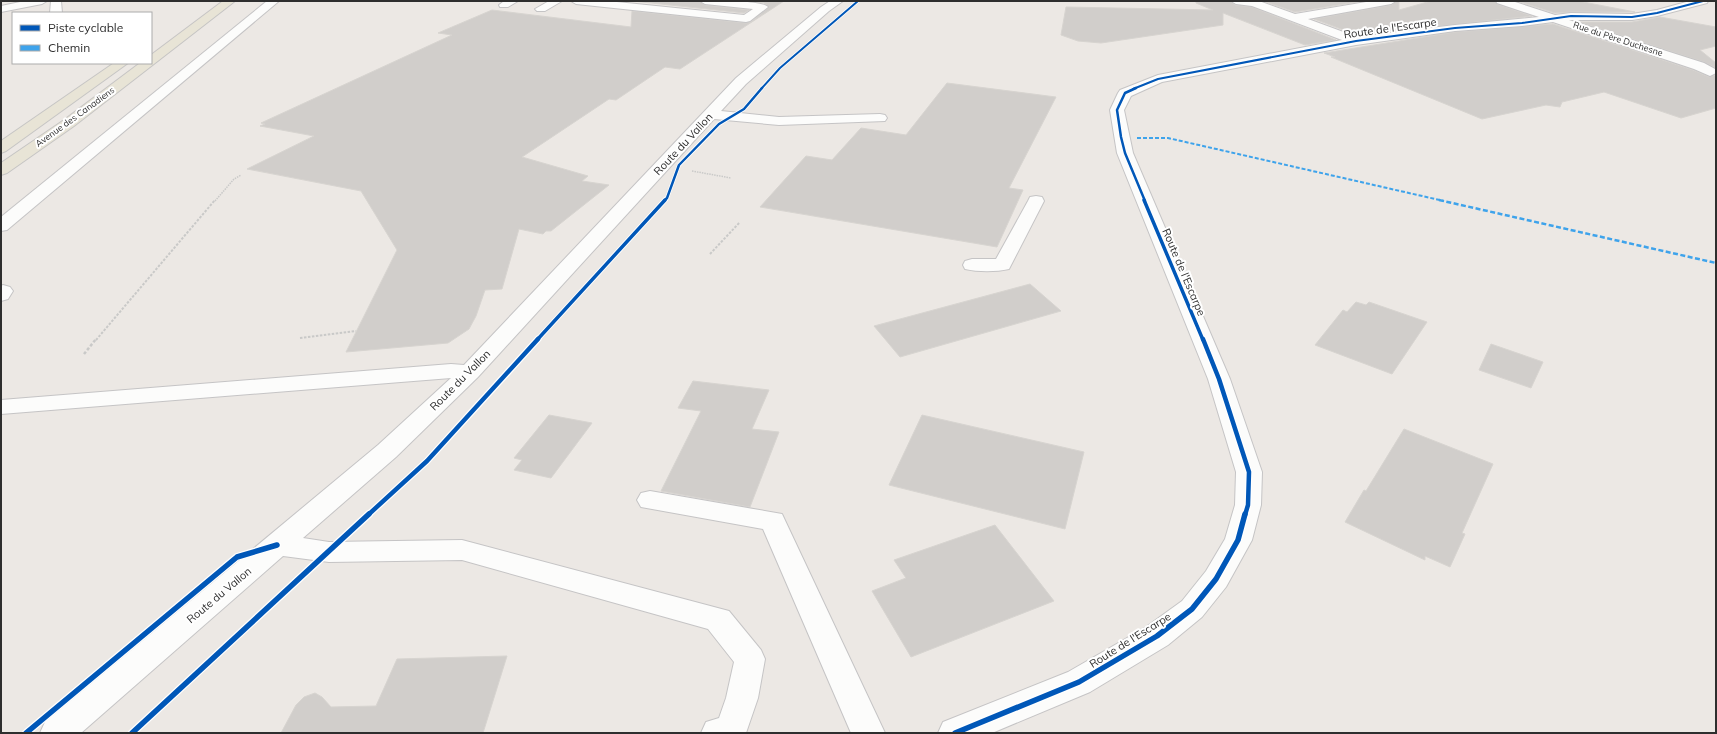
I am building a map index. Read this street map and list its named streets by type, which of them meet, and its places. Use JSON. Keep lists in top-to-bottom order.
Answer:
{
  "streets": {
    "main road": ["Avenue des Canadiens"],
    "street": ["Route de l'Escarpe", "Rue du Père Duchesne", "Route du Vallon"]
  },
  "crossings": [
    ["Route de l'Escarpe", "Rue du Père Duchesne"]
  ],
  "legend": ["Piste cyclable", "Chemin"]
}
